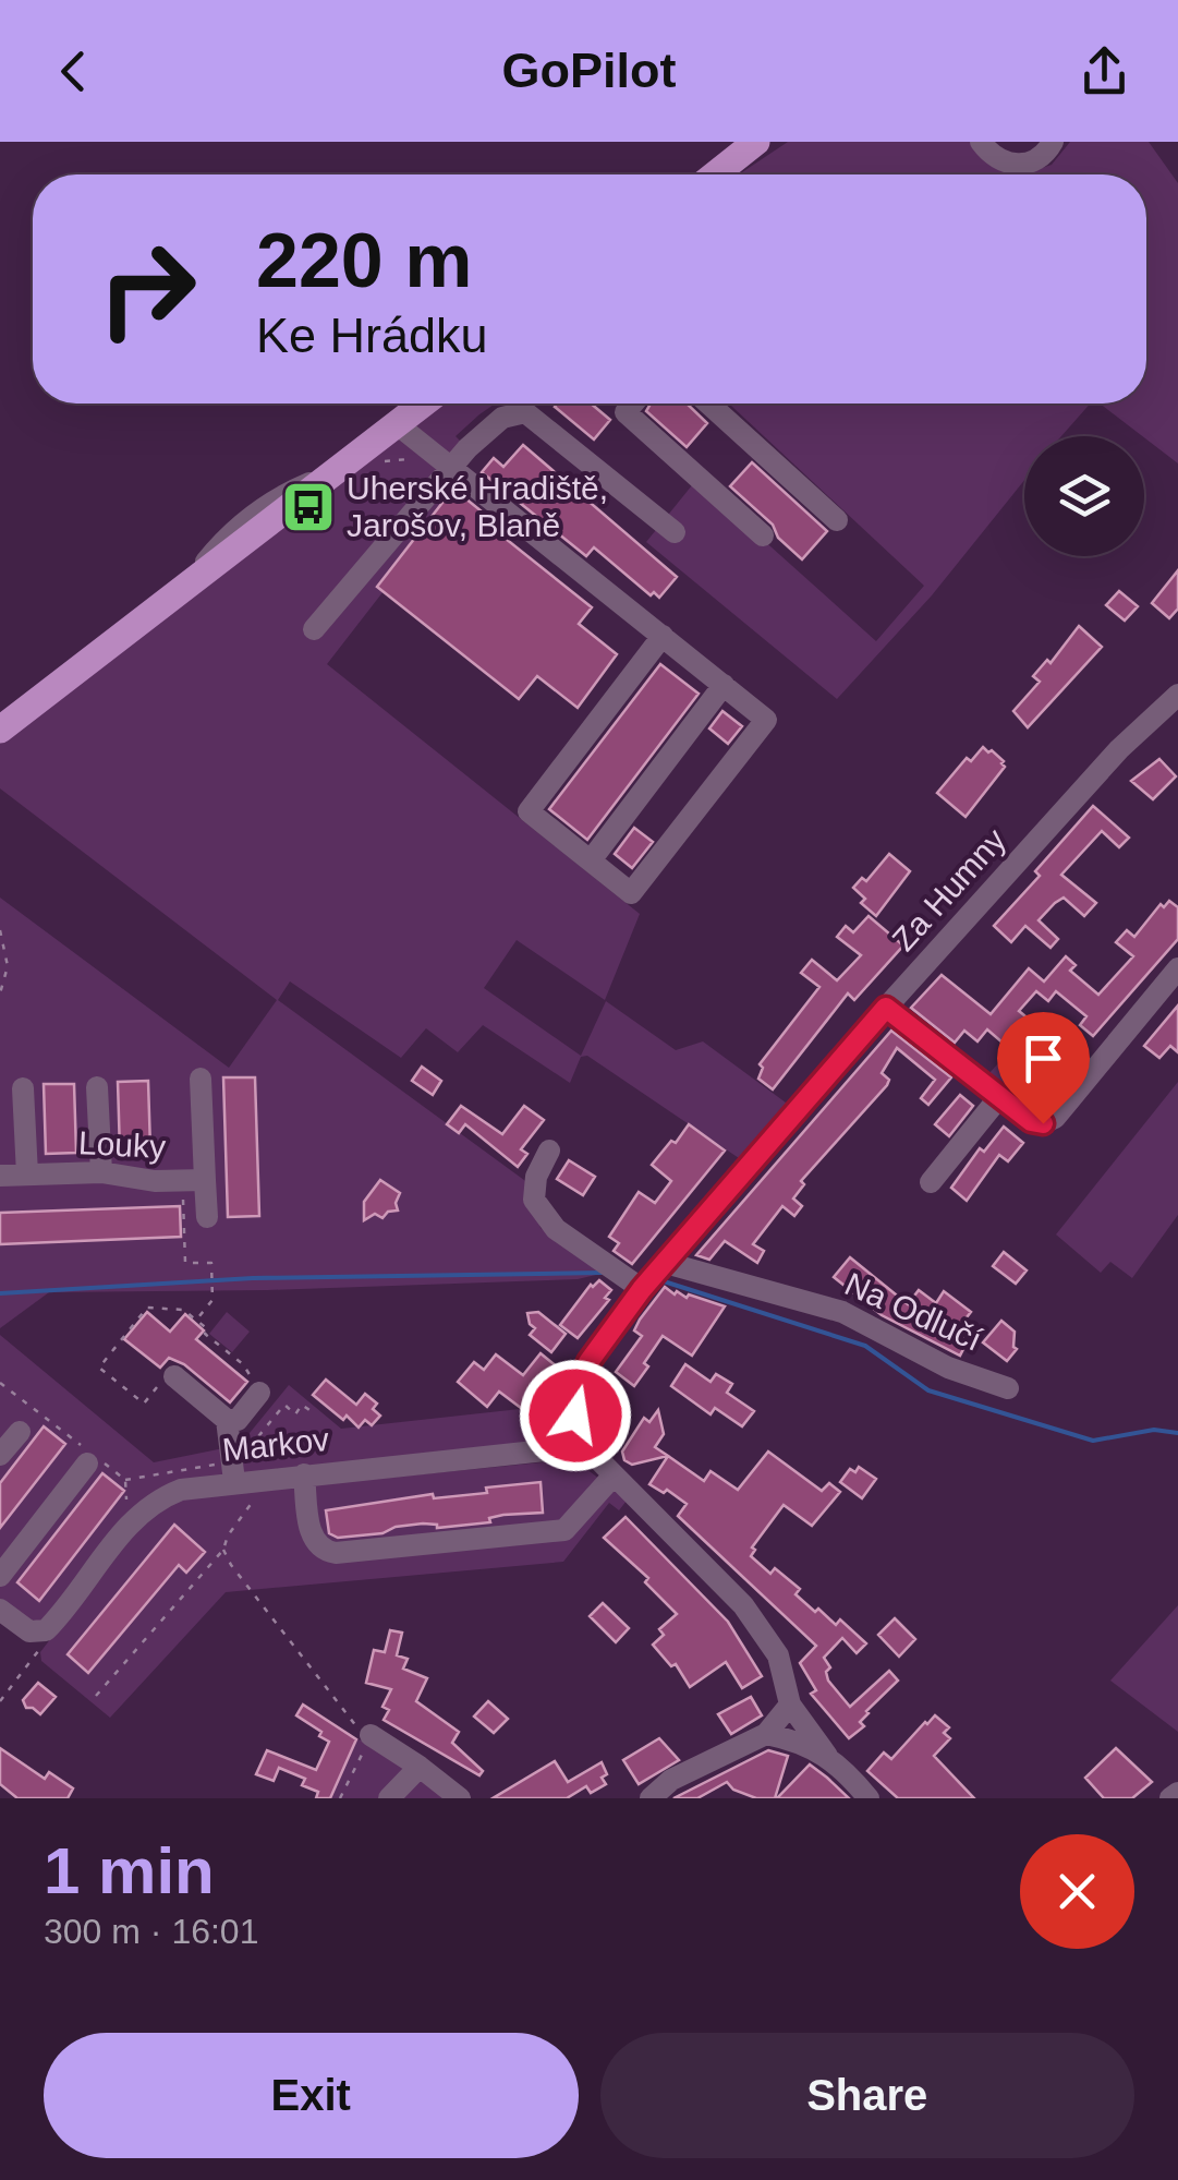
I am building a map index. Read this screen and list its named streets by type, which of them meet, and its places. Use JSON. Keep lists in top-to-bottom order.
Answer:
{
  "streets": {
    "street": [
      "Za Humny",
      "Louky",
      "Na Odlučí",
      "Markov"
    ]
  },
  "crossings": [
    ["Za Humny", "Na Odlučí"],
    ["Za Humny", "Markov"]
  ],
  "places": {
    "bus stop": ["Uherské Hradiště, Jarošov, Blaně"]
  },
  "page": {
    "header": "GoPilot",
    "turn": ["220 m", "Ke Hrádku"],
    "heading": ["1 min", "300 m · 16:01"],
    "buttons": ["Exit", "Share"]
  }
}
